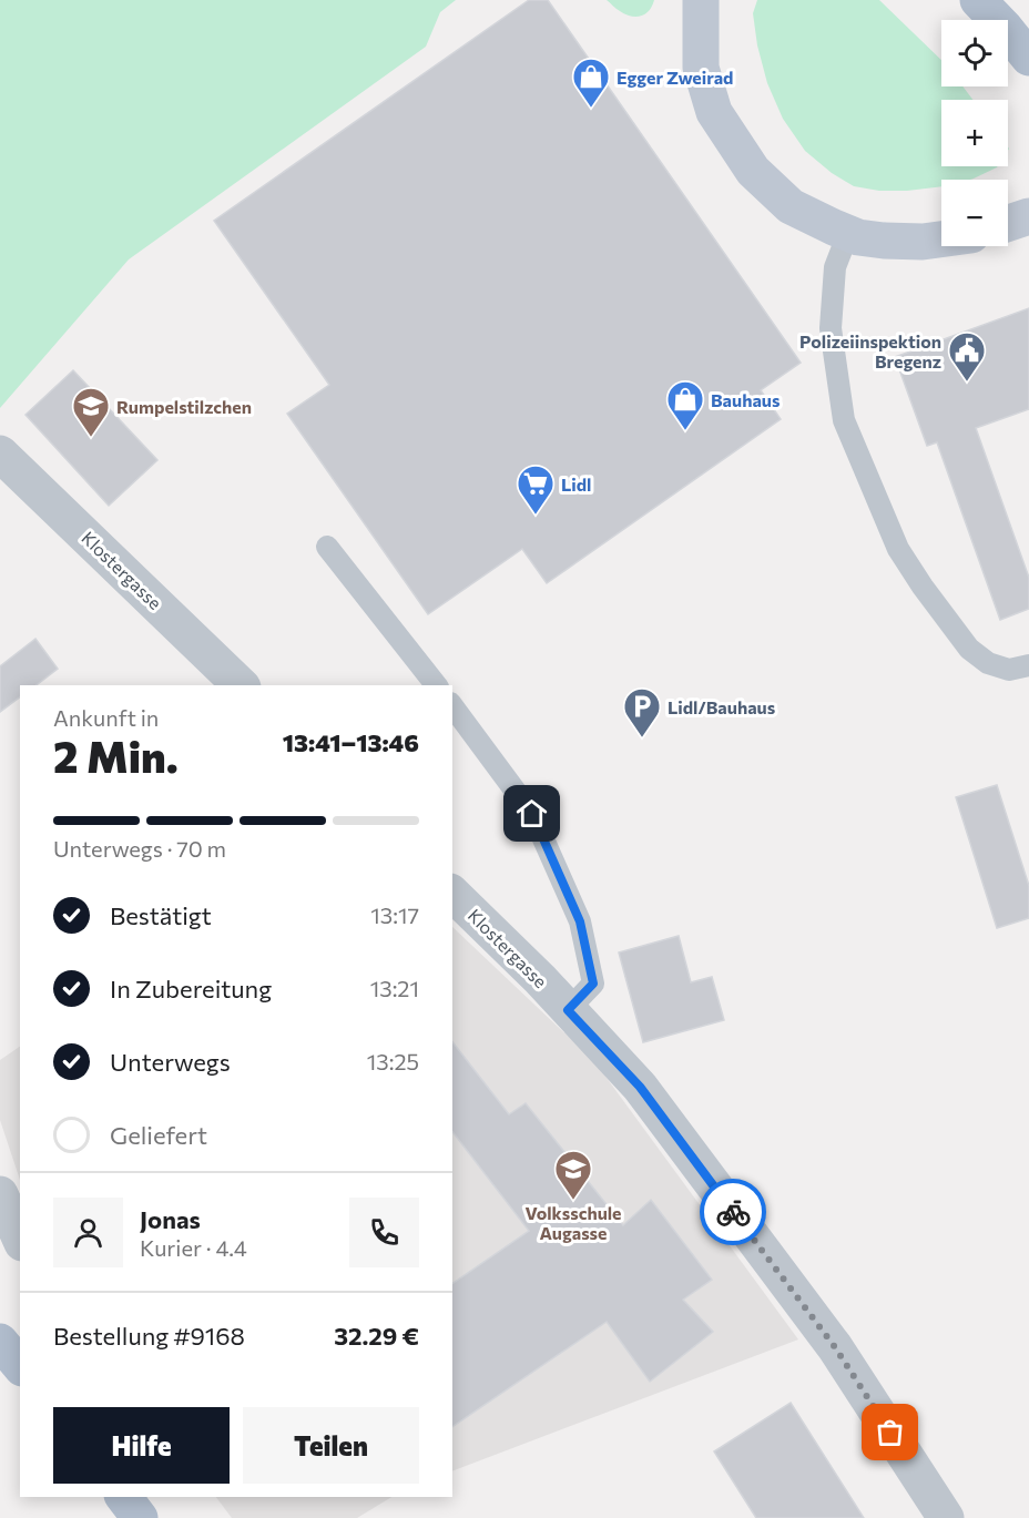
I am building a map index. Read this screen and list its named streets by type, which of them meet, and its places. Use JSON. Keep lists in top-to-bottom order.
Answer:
{
  "streets": {
    "street": ["Klostergasse"]
  },
  "places": {
    "shop": ["Egger Zweirad", "Bauhaus"],
    "public building": ["Polizeiinspektion Bregenz"],
    "school or university": ["Rumpelstilzchen", "Volksschule Augasse"],
    "supermarket": ["Lidl"],
    "parking": ["Lidl/Bauhaus"]
  },
  "page": {
    "map_buttons": ["+", "−"],
    "heading": ["2 Min.", "Ankunft in", "13:41–13:46"],
    "panel": [
      "Jonas",
      "Kurier · 4.4",
      "Bestellung #9168",
      "32.29 €"
    ],
    "bar": "Unterwegs · 70 m",
    "list": [
      ["Bestätigt", "13:17"],
      ["In Zubereitung", "13:21"],
      ["Unterwegs", "13:25"],
      "Geliefert"
    ],
    "buttons": ["Hilfe", "Teilen"]
  }
}
